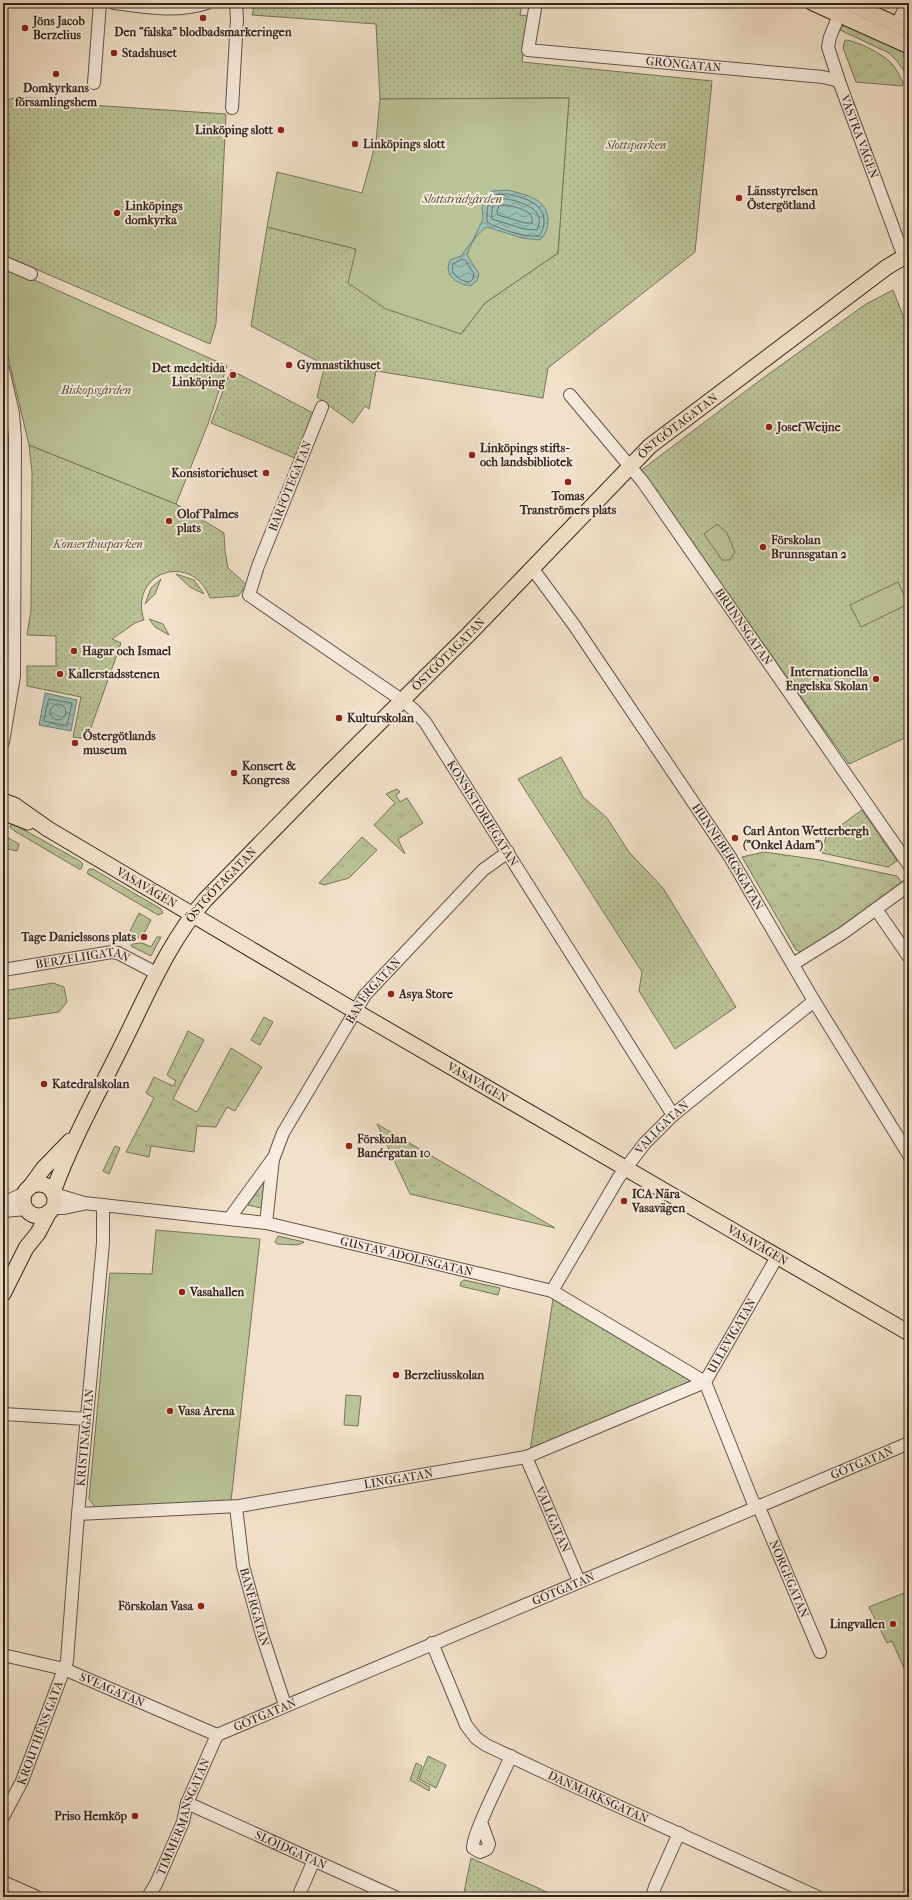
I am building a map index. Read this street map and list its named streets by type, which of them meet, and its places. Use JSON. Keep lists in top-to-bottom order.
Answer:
{
  "streets": {
    "main road": ["ÖSTGÖTAGATAN", "VASAVÄGEN"],
    "street": [
      "GRÖNGATAN",
      "VÄSTRA VÄGEN",
      "BARFOTEGATAN",
      "BRUNNSGATAN",
      "KONSISTORIEGATAN",
      "HUNNEBERGSGATAN",
      "BERZELIIGATAN",
      "BANÉRGATAN",
      "VALLGATAN",
      "GUSTAV ADOLFSGATAN",
      "ULLEVIGATAN",
      "KRISTINAGATAN",
      "GÖTGATAN",
      "LINGGATAN",
      "NORGEGATAN",
      "SVEAGATAN",
      "KROUTHÉNS GATA",
      "DANMARKSGATAN",
      "TIMMERMANSGATAN",
      "SLÖJDGATAN"
    ]
  },
  "crossings": [
    ["GRÖNGATAN", "VÄSTRA VÄGEN"],
    ["VÄSTRA VÄGEN", "ÖSTGÖTAGATAN"],
    ["ÖSTGÖTAGATAN", "BRUNNSGATAN"],
    ["ÖSTGÖTAGATAN", "KONSISTORIEGATAN"],
    ["ÖSTGÖTAGATAN", "HUNNEBERGSGATAN"],
    ["ÖSTGÖTAGATAN", "VASAVÄGEN"],
    ["ÖSTGÖTAGATAN", "BERZELIIGATAN"],
    ["ÖSTGÖTAGATAN", "GUSTAV ADOLFSGATAN"],
    ["BARFOTEGATAN", "KONSISTORIEGATAN"],
    ["KONSISTORIEGATAN", "BANÉRGATAN"],
    ["KONSISTORIEGATAN", "VALLGATAN"],
    ["HUNNEBERGSGATAN", "VALLGATAN"],
    ["VASAVÄGEN", "BANÉRGATAN"],
    ["VASAVÄGEN", "VALLGATAN"],
    ["VASAVÄGEN", "ULLEVIGATAN"],
    ["BANÉRGATAN", "GUSTAV ADOLFSGATAN"],
    ["BANÉRGATAN", "GÖTGATAN"],
    ["BANÉRGATAN", "LINGGATAN"],
    ["VALLGATAN", "GUSTAV ADOLFSGATAN"],
    ["VALLGATAN", "GÖTGATAN"],
    ["VALLGATAN", "LINGGATAN"],
    ["GUSTAV ADOLFSGATAN", "ULLEVIGATAN"],
    ["GUSTAV ADOLFSGATAN", "KRISTINAGATAN"],
    ["GUSTAV ADOLFSGATAN", "LINGGATAN"],
    ["ULLEVIGATAN", "GÖTGATAN"],
    ["ULLEVIGATAN", "LINGGATAN"],
    ["ULLEVIGATAN", "NORGEGATAN"],
    ["KRISTINAGATAN", "LINGGATAN"],
    ["KRISTINAGATAN", "SVEAGATAN"],
    ["KRISTINAGATAN", "KROUTHÉNS GATA"],
    ["GÖTGATAN", "NORGEGATAN"],
    ["GÖTGATAN", "SVEAGATAN"],
    ["GÖTGATAN", "DANMARKSGATAN"],
    ["GÖTGATAN", "TIMMERMANSGATAN"],
    ["SVEAGATAN", "KROUTHÉNS GATA"],
    ["SVEAGATAN", "TIMMERMANSGATAN"],
    ["TIMMERMANSGATAN", "SLÖJDGATAN"]
  ],
  "parks": [
    "Slottsparken",
    "Slottsträdgården",
    "Biskopsgården",
    "Konserthusparken"
  ],
  "places": [
    "Den “falska” blodbadsmarkeringen",
    "Jöns Jacob Berzelius",
    "Stadshuset",
    "Domkyrkans församlingshem",
    "Linköping slott",
    "Linköpings slott",
    "Länsstyrelsen Östergötland",
    "Linköpings domkyrka",
    "Gymnastikhuset",
    "Det medeltida Linköping",
    "Josef Weijne",
    "Linköpings stifts- och landsbibliotek",
    "Konsistoriehuset",
    "Tomas Tranströmers plats",
    "Olof Palmes plats",
    "Förskolan Brunnsgatan 2",
    "Hagar och Ismael",
    "Kallerstadsstenen",
    "Internationella Engelska Skolan",
    "Kulturskolan",
    "Östergötlands museum",
    "Konsert & Kongress",
    "Carl Anton Wetterbergh (\"Onkel Adam\")",
    "Tage Danielssons plats",
    "Asya Store",
    "Katedralskolan",
    "Förskolan Banérgatan 10",
    "ICA Nära Vasavägen",
    "Vasahallen",
    "Berzeliusskolan",
    "Vasa Arena",
    "Förskolan Vasa",
    "Lingvallen",
    "Priso Hemköp"
  ]
}
